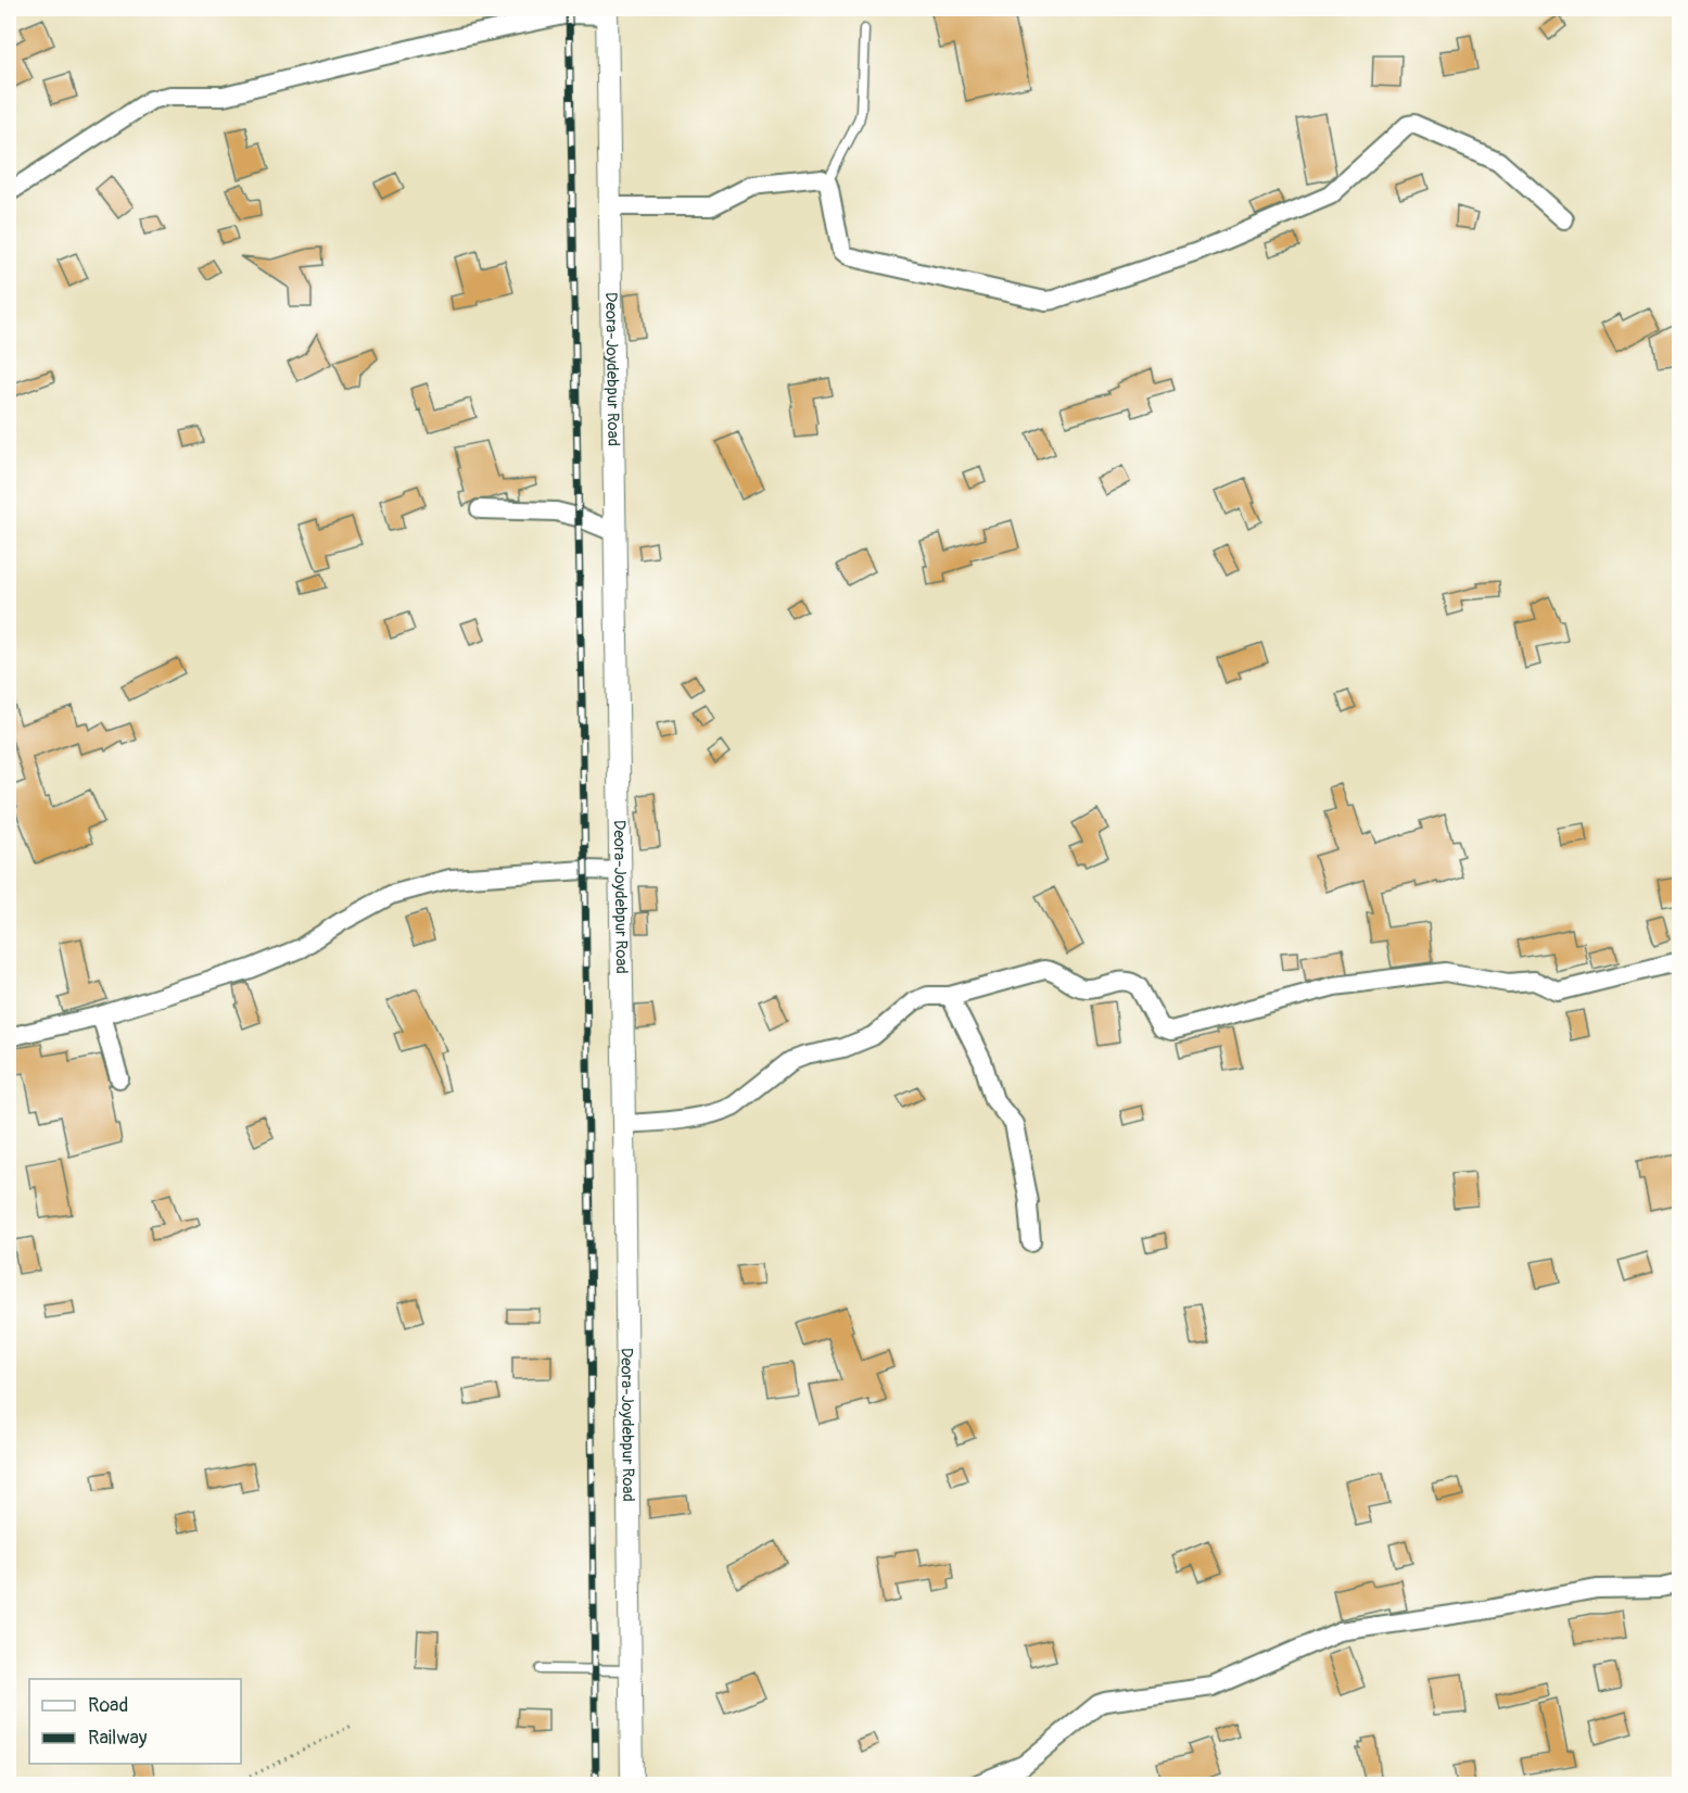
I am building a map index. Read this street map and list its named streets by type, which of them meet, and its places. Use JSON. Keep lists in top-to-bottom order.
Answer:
{
  "streets": {
    "street": ["Deora-Joydebpur Road"]
  },
  "legend": ["Road", "Railway"]
}
